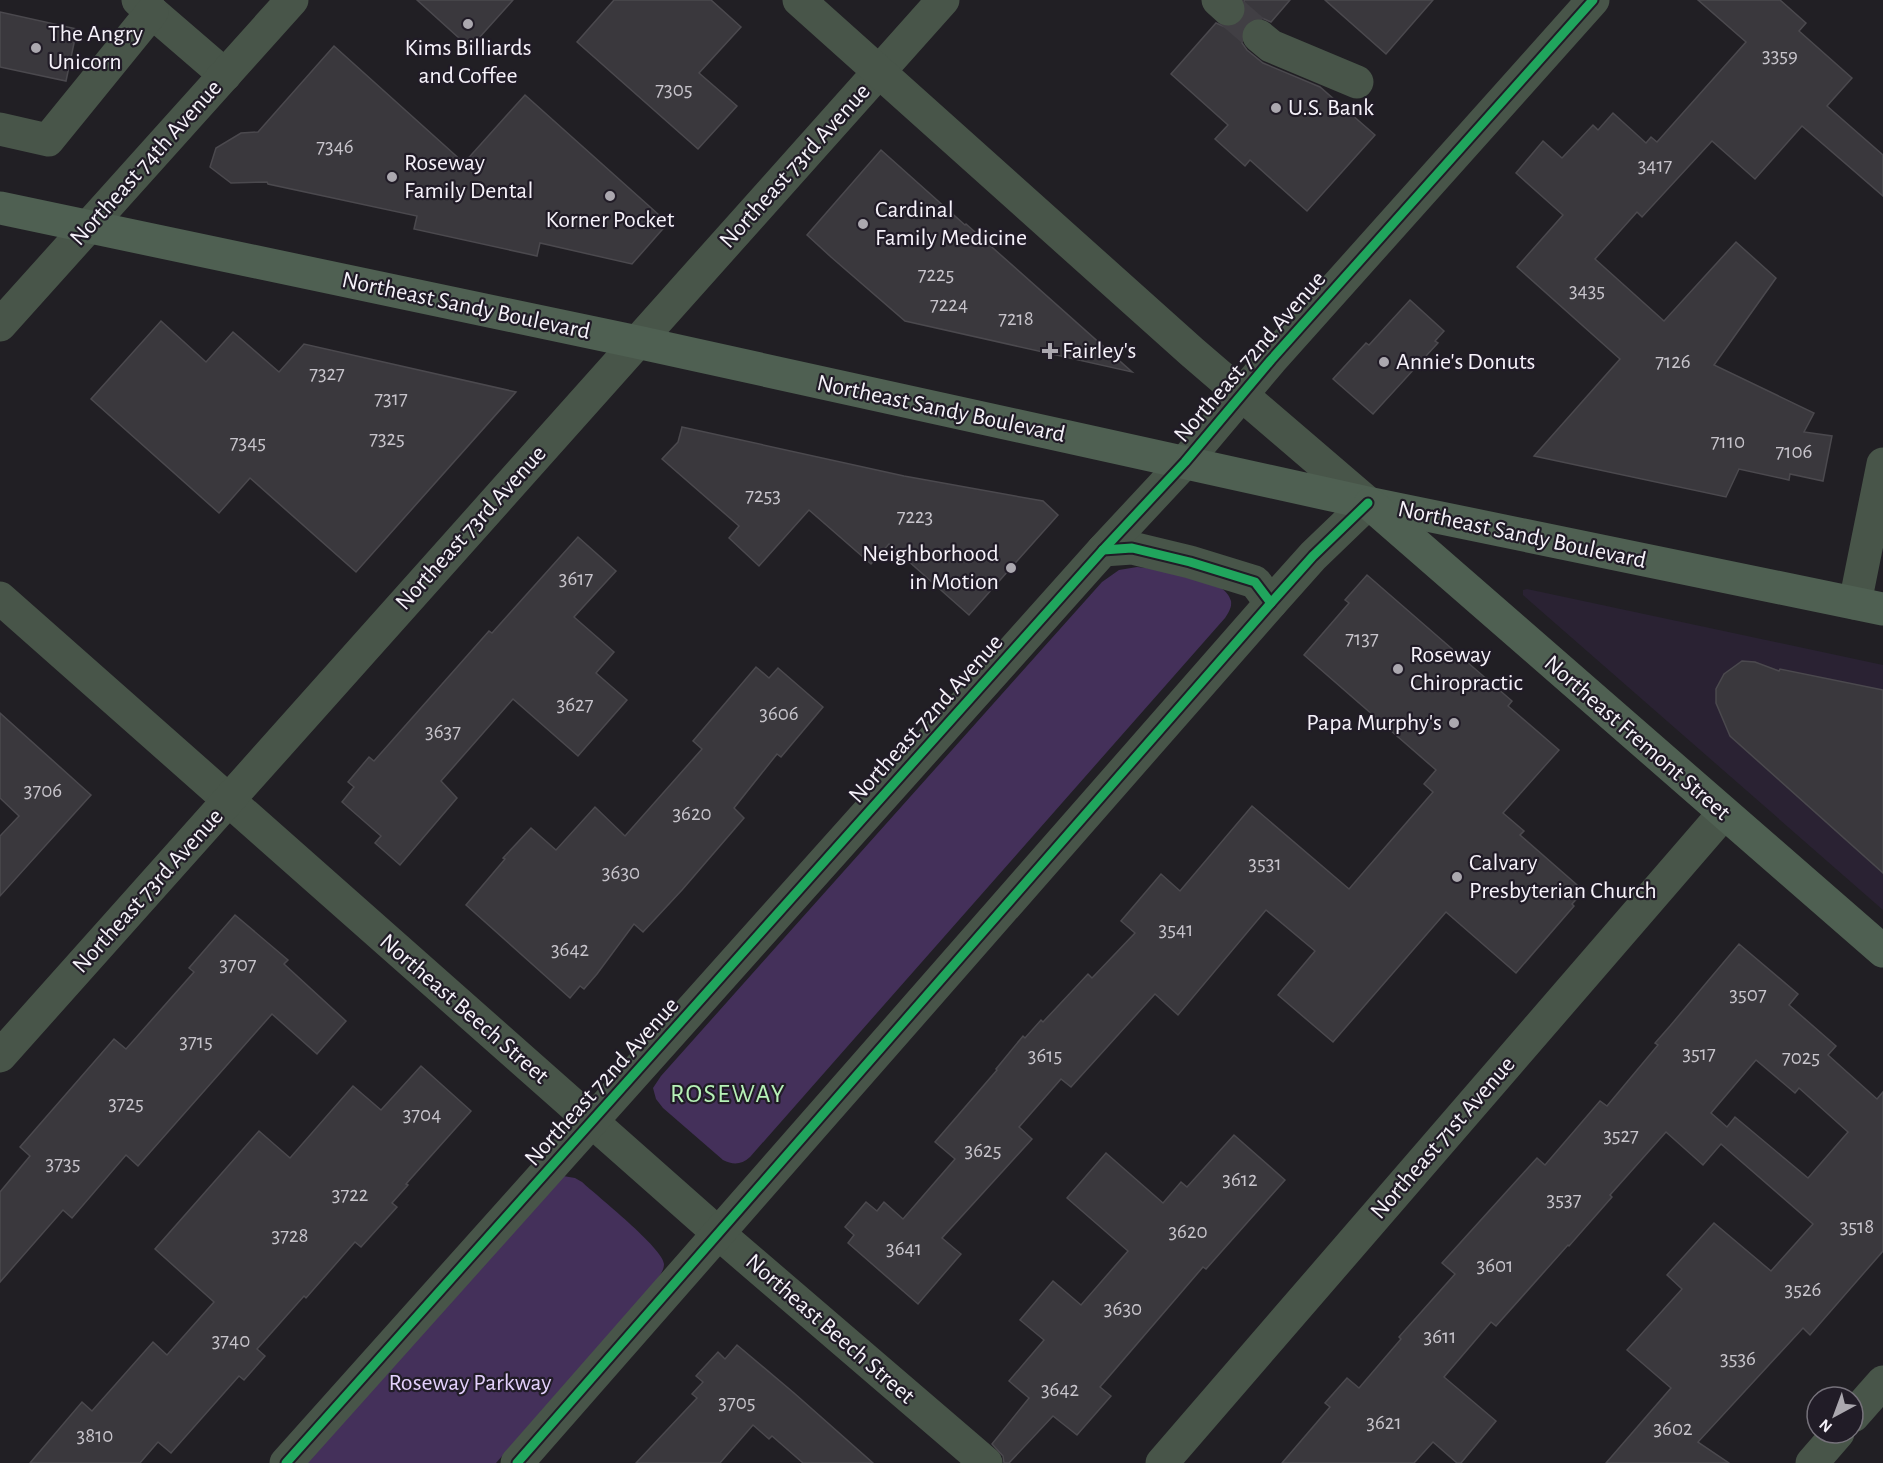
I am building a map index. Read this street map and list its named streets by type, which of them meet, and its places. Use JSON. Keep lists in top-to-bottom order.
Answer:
{
  "streets": {
    "main road": ["Northeast Sandy Boulevard", "Northeast Fremont Street"],
    "street": [
      "Northeast 74th Avenue",
      "Northeast 73rd Avenue",
      "Northeast 72nd Avenue",
      "Northeast Beech Street",
      "Northeast 71st Avenue"
    ]
  },
  "crossings": [
    ["Northeast 74th Avenue", "Northeast Sandy Boulevard"],
    ["Northeast 73rd Avenue", "Northeast Sandy Boulevard"],
    ["Northeast 73rd Avenue", "Northeast Fremont Street"],
    ["Northeast 73rd Avenue", "Northeast Beech Street"],
    ["Northeast Sandy Boulevard", "Northeast 72nd Avenue"],
    ["Northeast Sandy Boulevard", "Northeast Fremont Street"],
    ["Northeast 72nd Avenue", "Northeast Fremont Street"],
    ["Northeast 72nd Avenue", "Northeast Beech Street"],
    ["Northeast Fremont Street", "Northeast 71st Avenue"]
  ],
  "districts": ["ROSEWAY"],
  "parks": ["Roseway Parkway"],
  "places": {
    "other": [
      "Kims Billiards and Coffee",
      "The Angry Unicorn",
      "U.S. Bank",
      "Roseway Family Dental",
      "Korner Pocket",
      "Cardinal Family Medicine",
      "Annie's Donuts",
      "Neighborhood in Motion",
      "Roseway Chiropractic",
      "Papa Murphy's",
      "Calvary Presbyterian Church"
    ],
    "health": ["Fairley's"]
  },
  "house_numbers": [
    "3359",
    "7305",
    "7346",
    "3417",
    "7225",
    "3435",
    "7224",
    "7218",
    "7126",
    "7327",
    "7317",
    "7325",
    "7110",
    "7345",
    "7106",
    "7253",
    "7223",
    "3617",
    "7137",
    "3627",
    "3606",
    "3637",
    "3706",
    "3620",
    "3531",
    "3630",
    "3541",
    "3642",
    "3707",
    "3507",
    "3715",
    "3517",
    "3615",
    "7025",
    "3725",
    "3704",
    "3527",
    "3625",
    "3735",
    "3612",
    "3722",
    "3537",
    "3518",
    "3620",
    "3728",
    "3641",
    "3601",
    "3526",
    "3630",
    "3611",
    "3740",
    "3536",
    "3642",
    "3705",
    "3621",
    "3602",
    "3810"
  ],
  "north": "bottom left"
}
